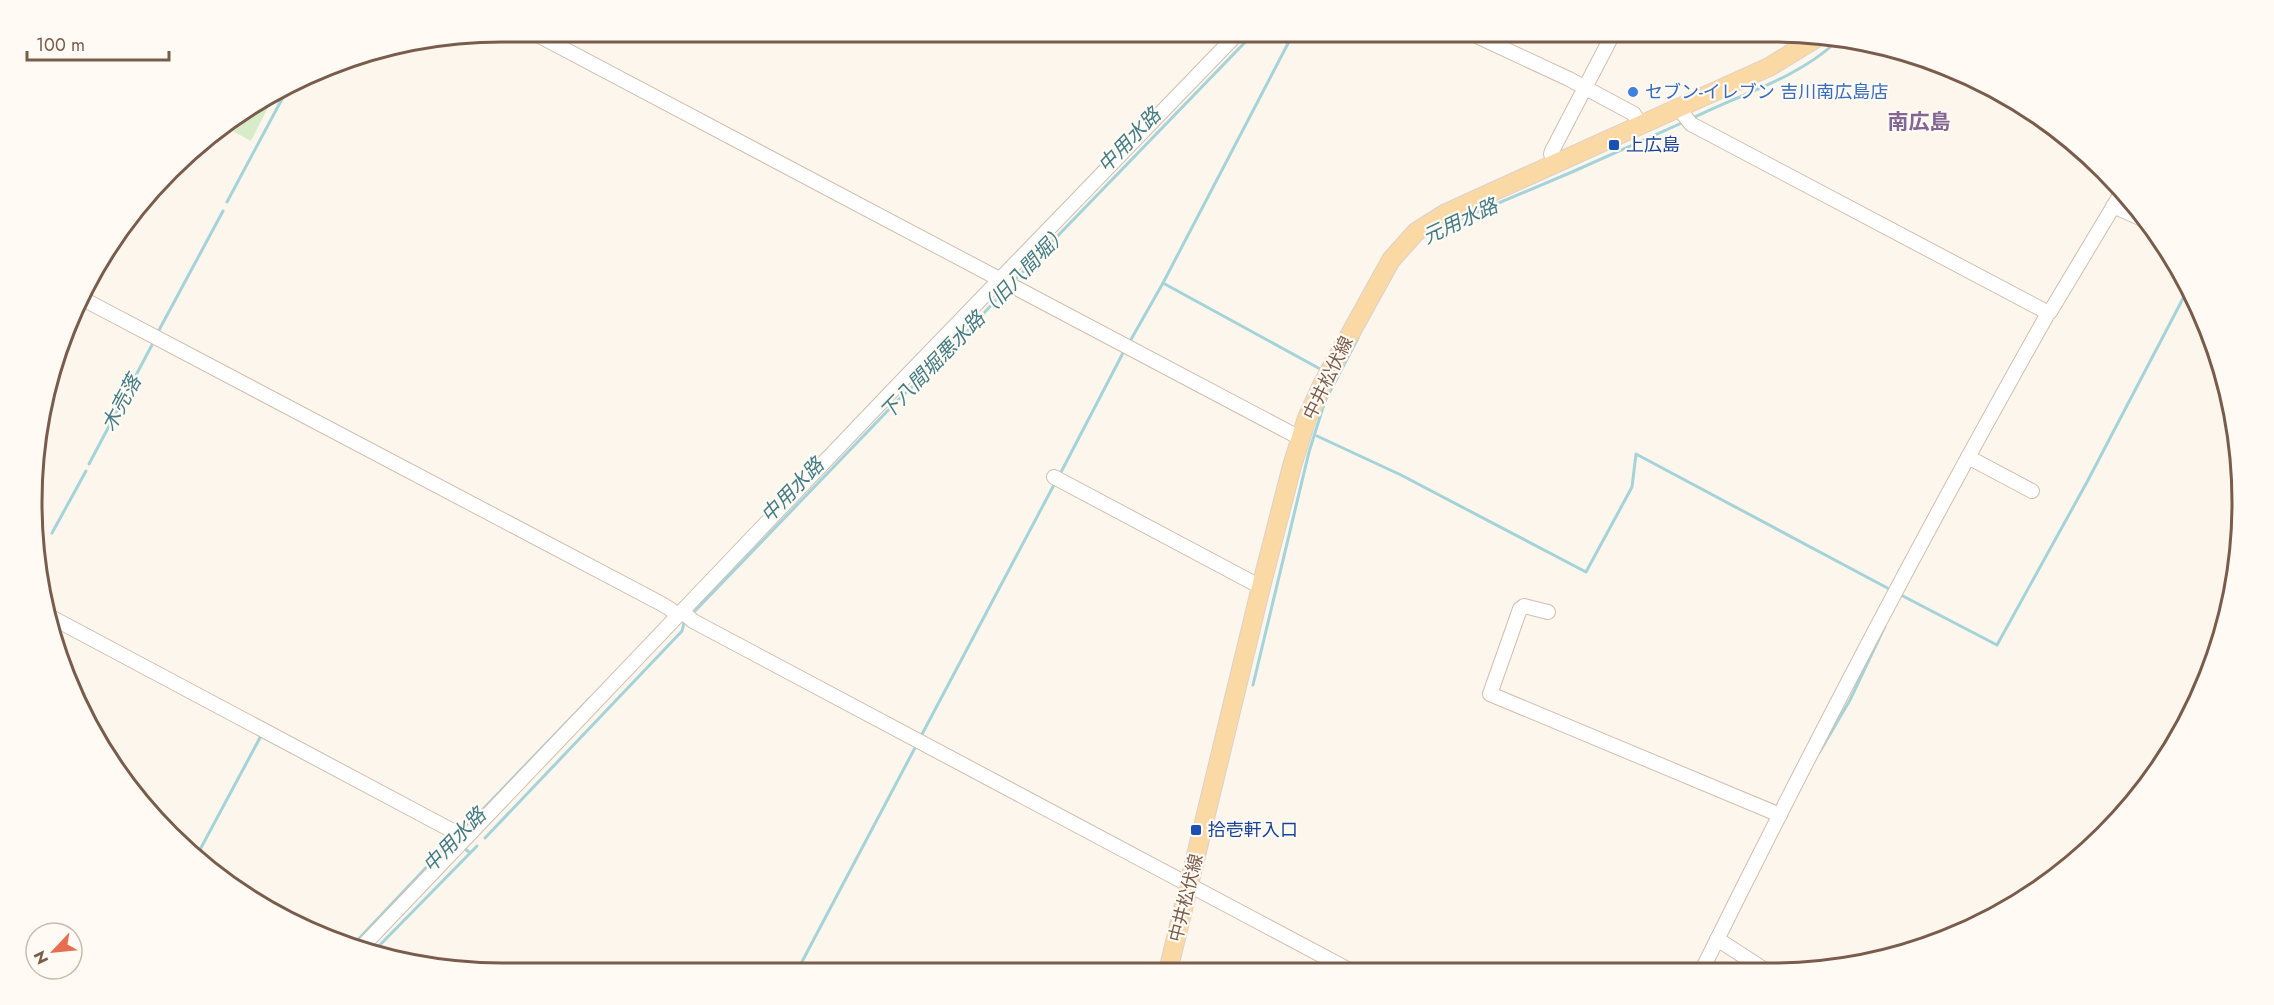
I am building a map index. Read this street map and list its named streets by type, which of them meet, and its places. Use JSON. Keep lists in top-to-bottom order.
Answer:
{
  "streets": {
    "main road": ["中井松伏線"]
  },
  "districts": ["南広島"],
  "water": [
    "中用水路",
    "元用水路",
    "下八間堀悪水路（旧八間堀）",
    "木売落"
  ],
  "places": {
    "other": ["セブン-イレブン 吉川南広島店"],
    "transit": ["上広島", "拾壱軒入口"]
  },
  "scale_bar": "100 m",
  "north": "bottom left"
}
